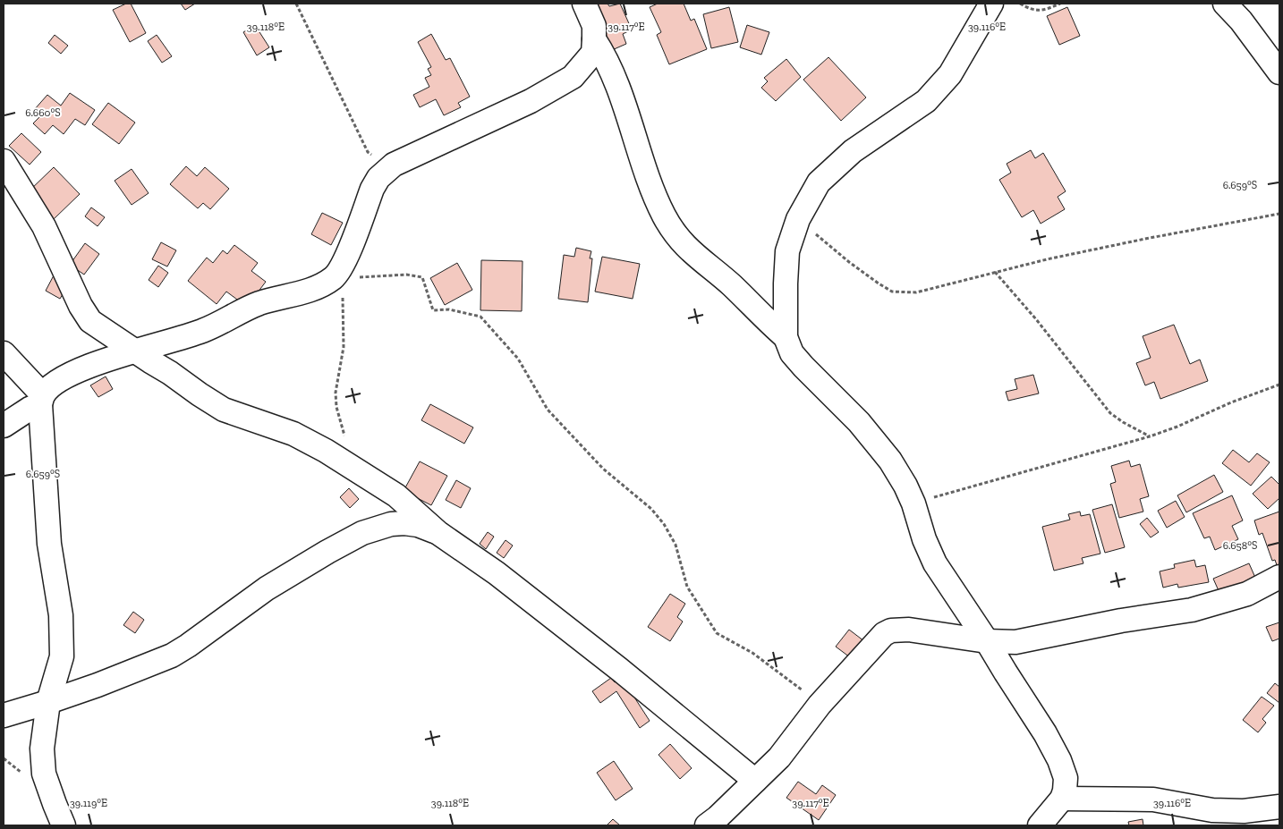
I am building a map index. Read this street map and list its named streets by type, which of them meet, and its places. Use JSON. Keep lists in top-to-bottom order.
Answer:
{
  "coordinates": [
    "39.118°E",
    "39.117°E",
    "39.116°E",
    "6.660°S",
    "6.659°S",
    "6.658°S",
    "39.119°E"
  ]
}
